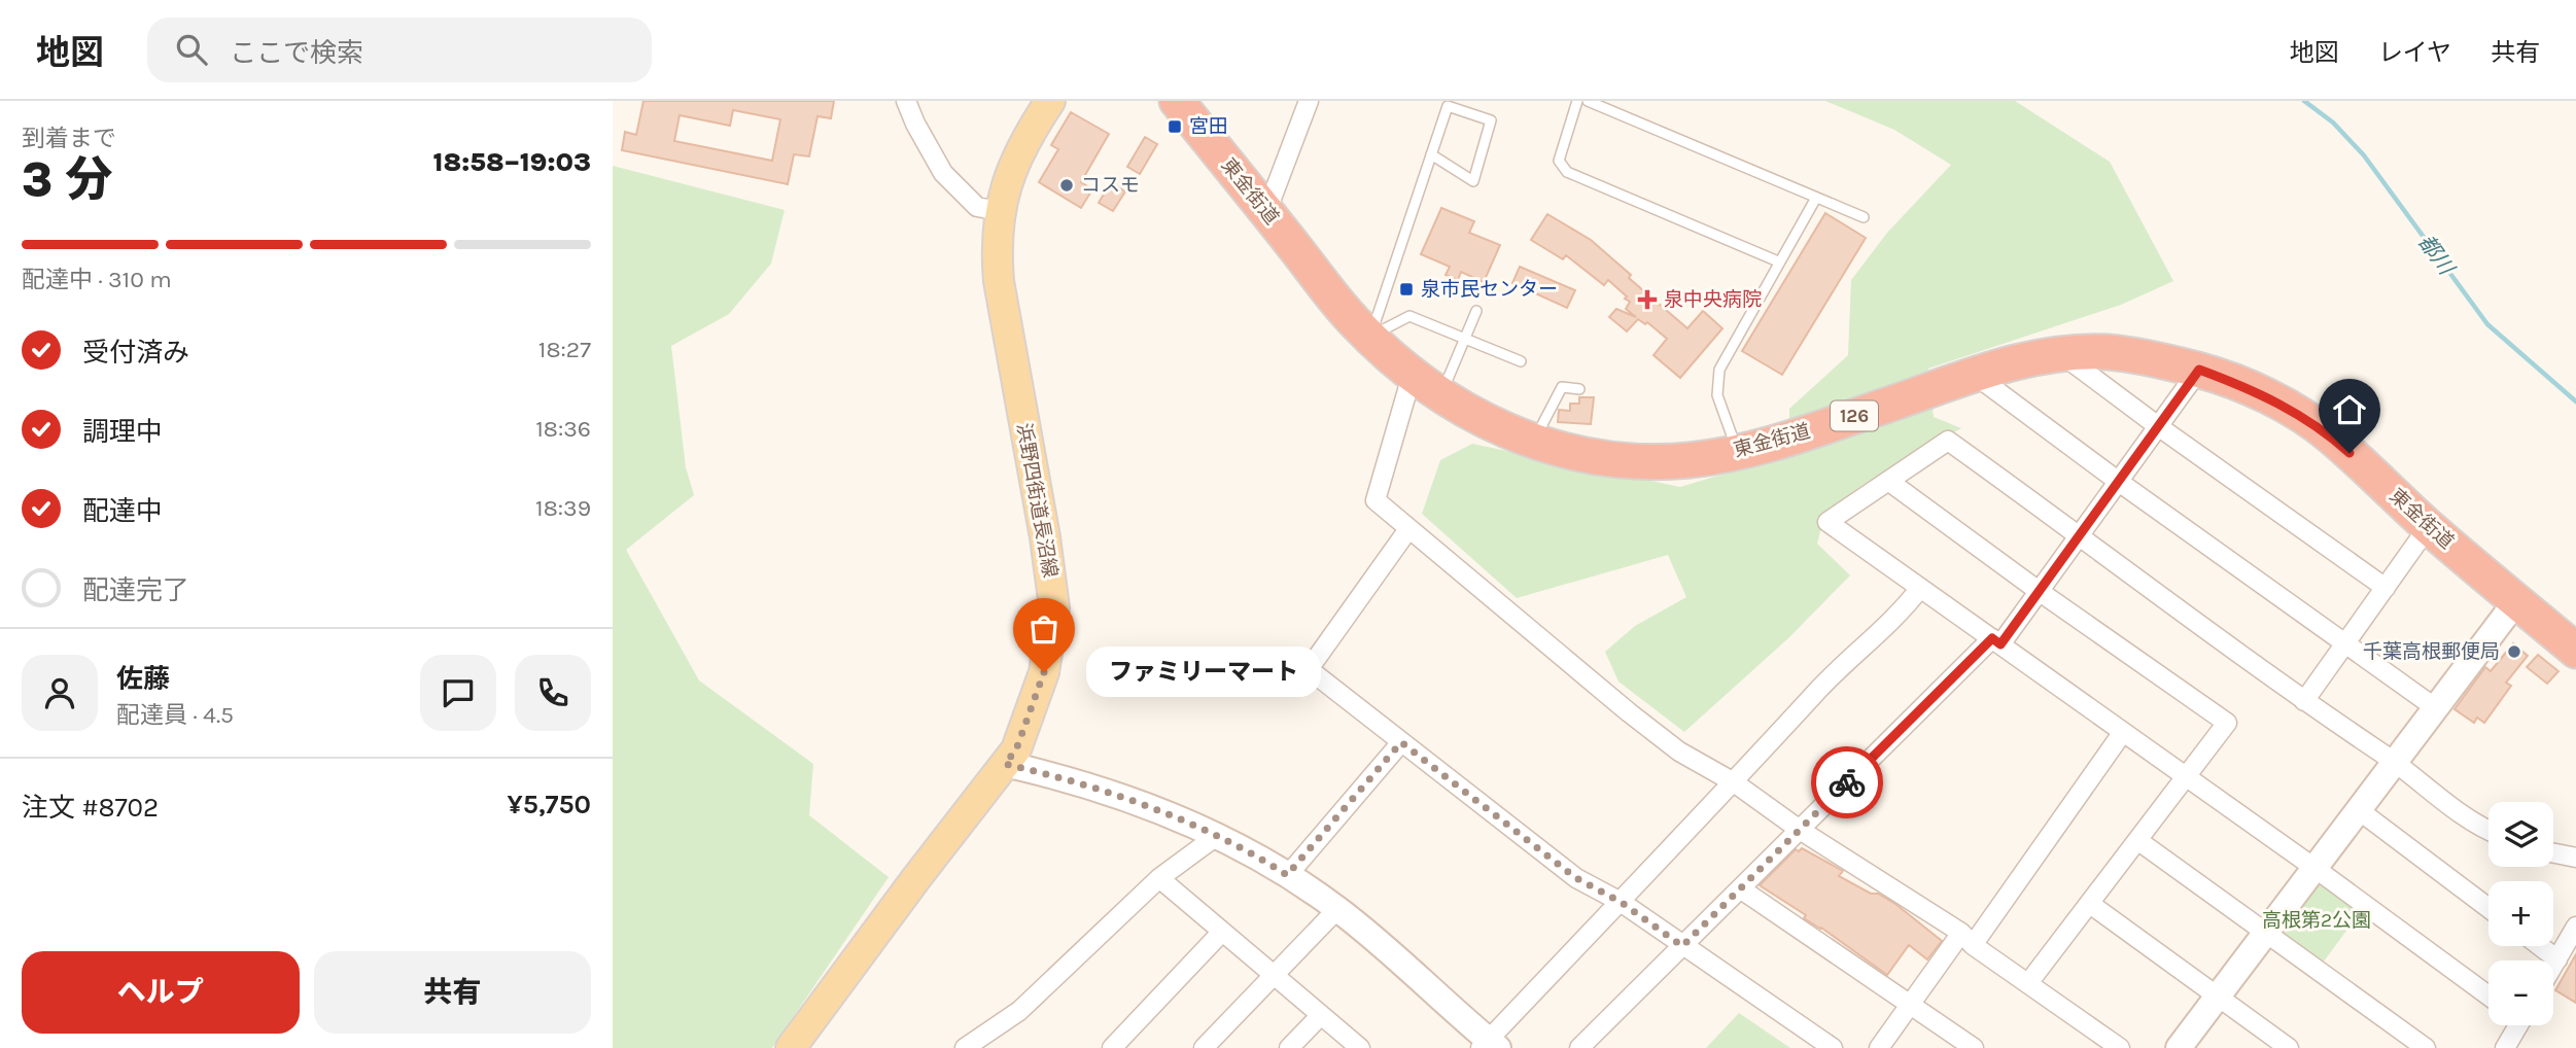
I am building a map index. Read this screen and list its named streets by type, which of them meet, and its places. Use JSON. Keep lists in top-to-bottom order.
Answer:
{
  "streets": {
    "highway": ["東金街道", "126"],
    "main road": ["浜野四街道長沼線"]
  },
  "water": ["都川"],
  "parks": ["高根第2公園"],
  "places": {
    "transit": ["宮田", "泉市民センター"],
    "other": ["コスモ", "千葉高根郵便局", "ファミリーマート"],
    "health": ["泉中央病院"]
  },
  "page": {
    "header": "地図",
    "search": "ここで検索",
    "nav": ["地図", "レイヤ", "共有"],
    "heading": ["3 分", "到着まで", "18:58–19:03"],
    "panel": [
      "佐藤",
      "配達員 · 4.5",
      "注文 #8702",
      "¥5,750"
    ],
    "bar": "配達中 · 310 m",
    "list": [
      ["受付済み", "18:27"],
      ["調理中", "18:36"],
      ["配達中", "18:39"],
      "配達完了"
    ],
    "bubble": "ファミリーマート",
    "map_buttons": ["+", "−"],
    "buttons": ["ヘルプ", "共有"]
  }
}
